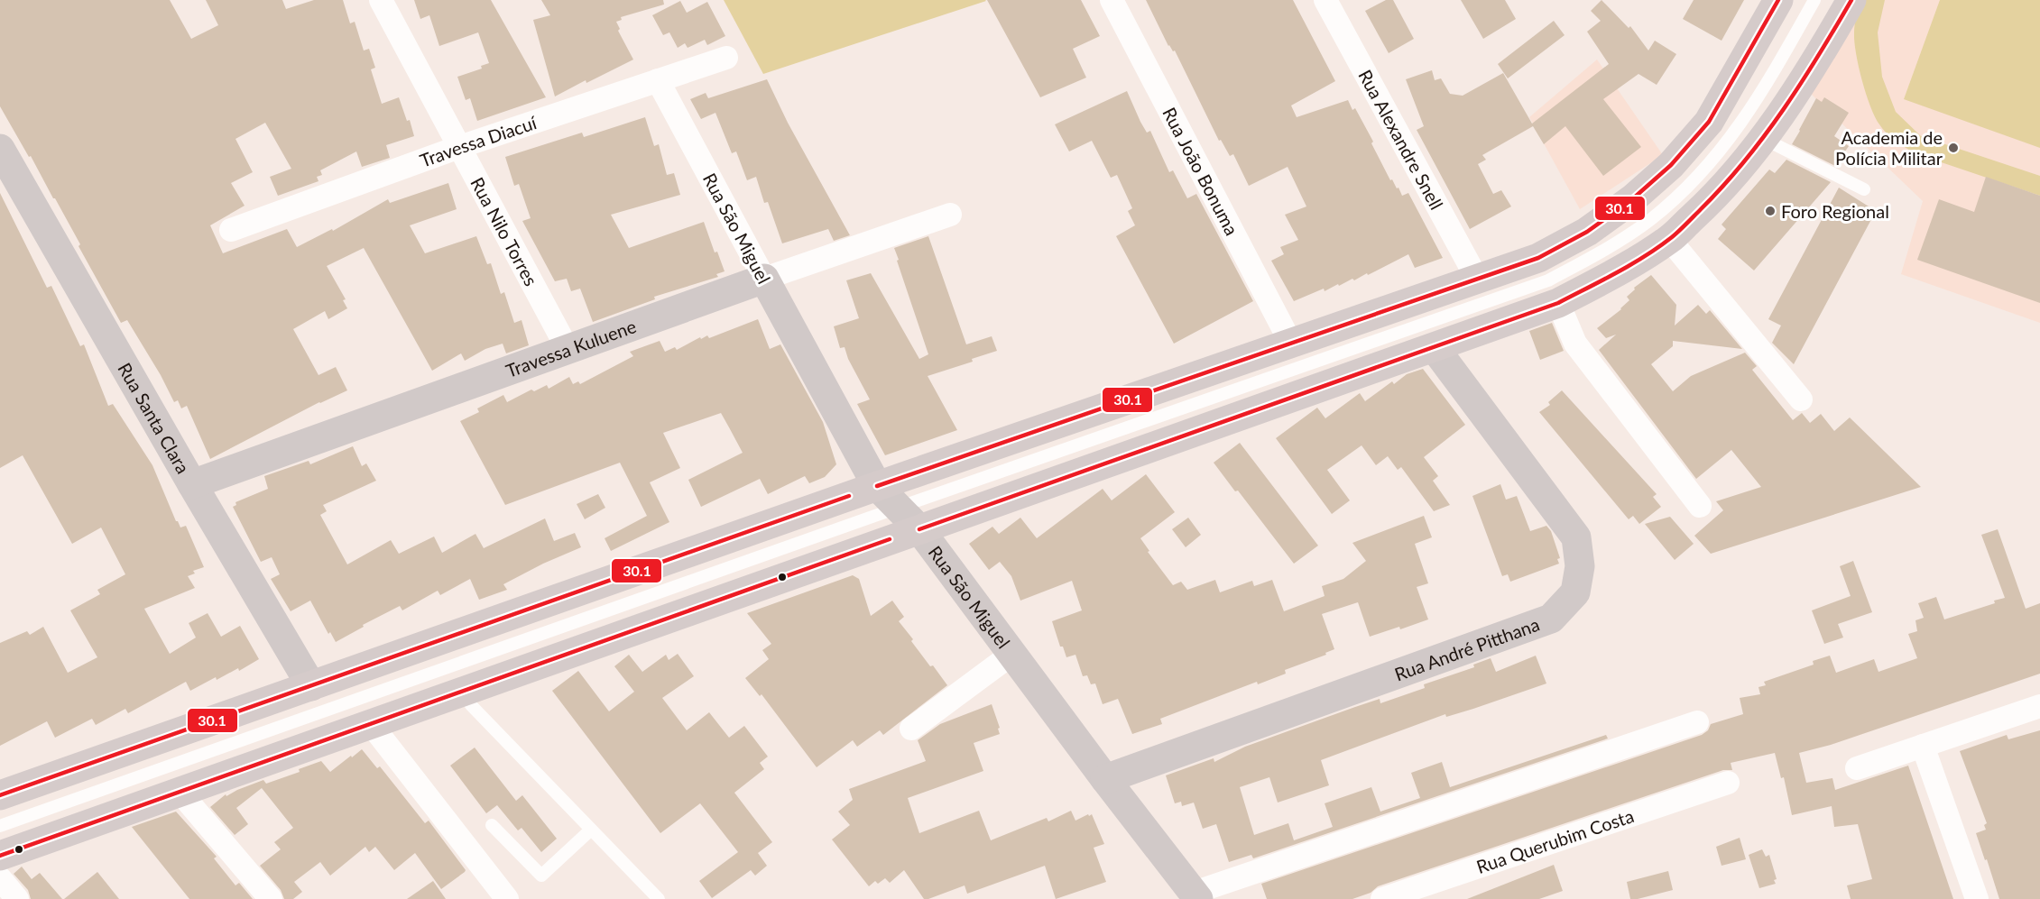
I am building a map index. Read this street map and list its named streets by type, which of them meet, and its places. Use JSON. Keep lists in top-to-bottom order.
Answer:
{
  "streets": {
    "street": [
      "Rua Alexandre Snell",
      "Travessa Diacuí",
      "Rua João Bonuma",
      "Rua São Miguel",
      "Rua Nilo Torres",
      "Travessa Kuluene",
      "Rua Santa Clara",
      "Rua André Pitthana",
      "Rua Querubim Costa"
    ]
  },
  "crossings": [
    ["Travessa Diacuí", "Rua São Miguel"],
    ["Travessa Diacuí", "Rua Nilo Torres"],
    ["Rua São Miguel", "Travessa Kuluene"],
    ["Rua São Miguel", "Rua André Pitthana"],
    ["Rua Nilo Torres", "Travessa Kuluene"],
    ["Travessa Kuluene", "Rua Santa Clara"]
  ],
  "places": ["Academia de Polícia Militar", "Foro Regional"],
  "lines": ["transit line 30.1"]
}
